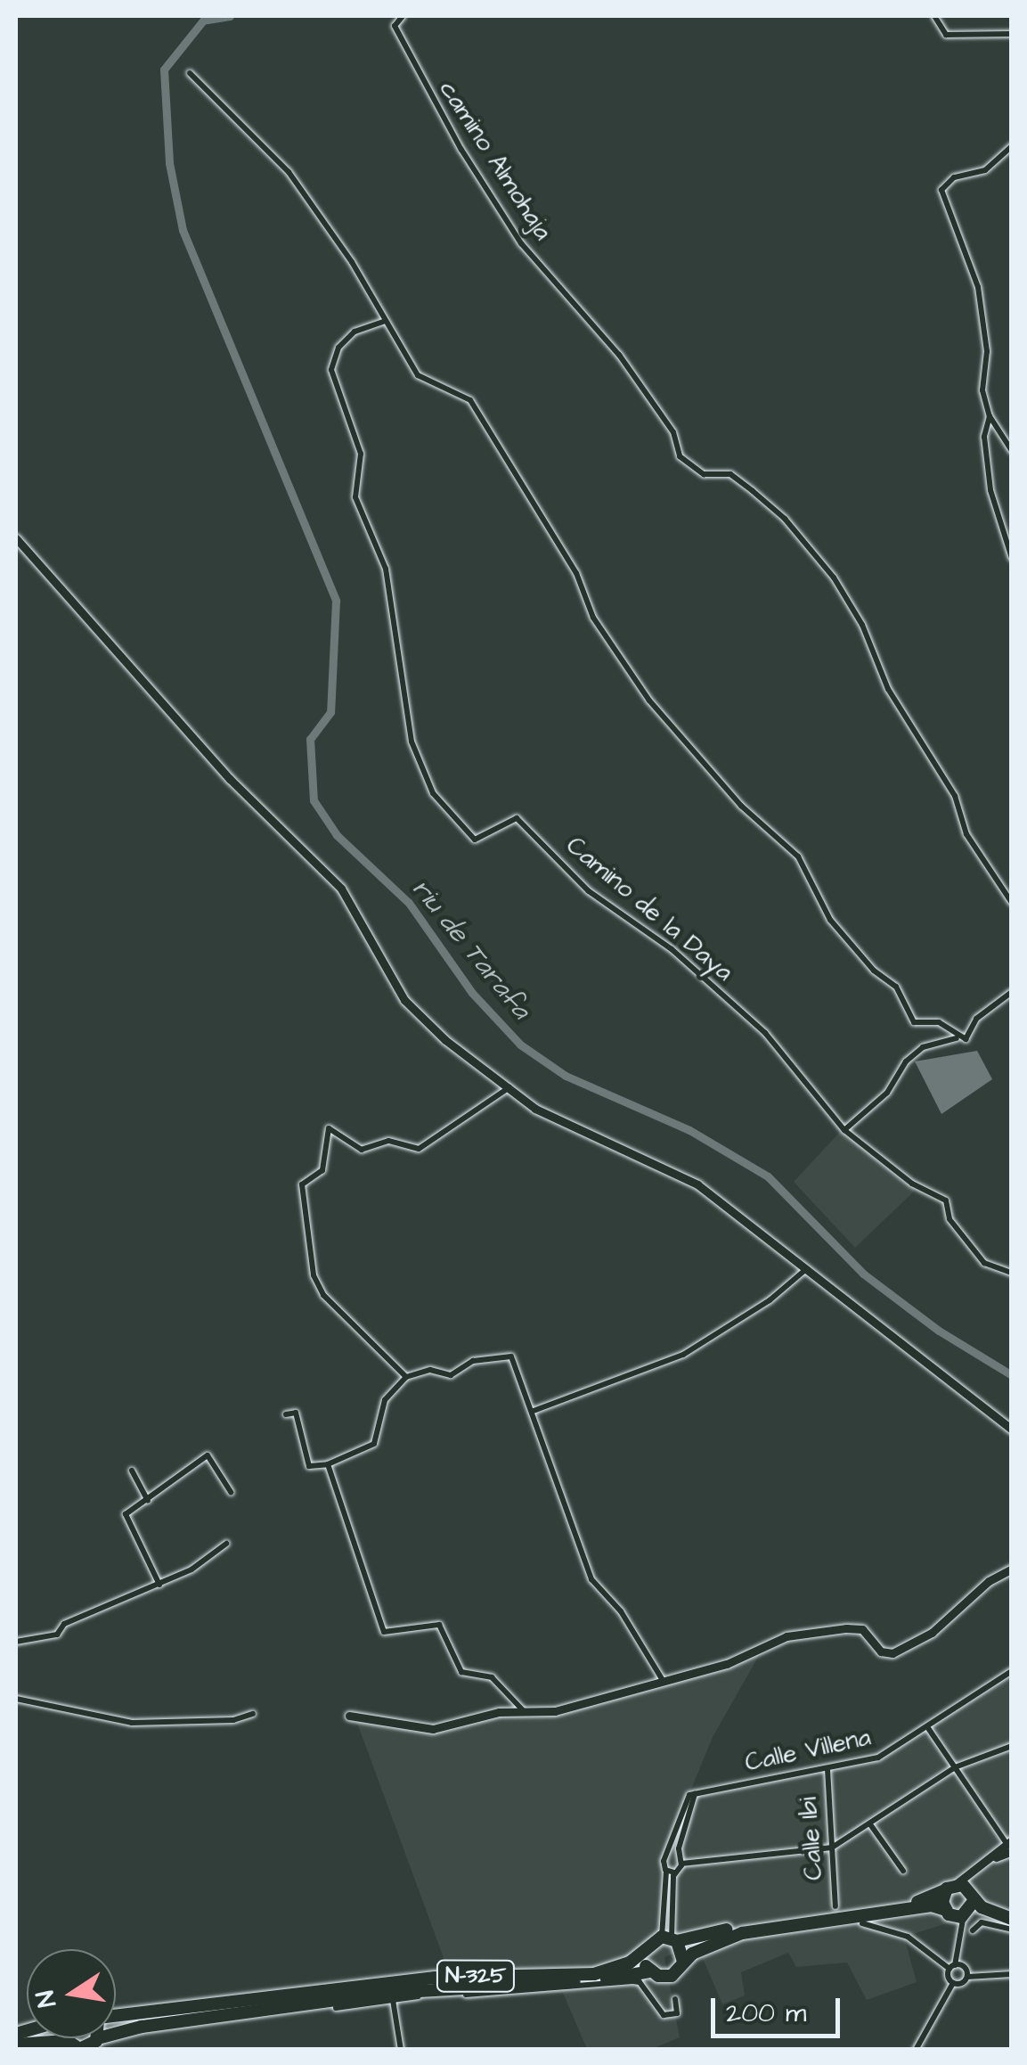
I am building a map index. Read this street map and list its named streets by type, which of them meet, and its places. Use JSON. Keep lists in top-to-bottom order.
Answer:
{
  "streets": {
    "highway": ["N-325"],
    "street": [
      "camino Almohaja",
      "Camino de la Daya",
      "Calle Villena",
      "Calle Ibi"
    ]
  },
  "crossings": [
    ["Calle Villena", "Calle Ibi"]
  ],
  "water": ["riu de Tarafa"],
  "scale_bar": "200 m",
  "north": "left"
}
